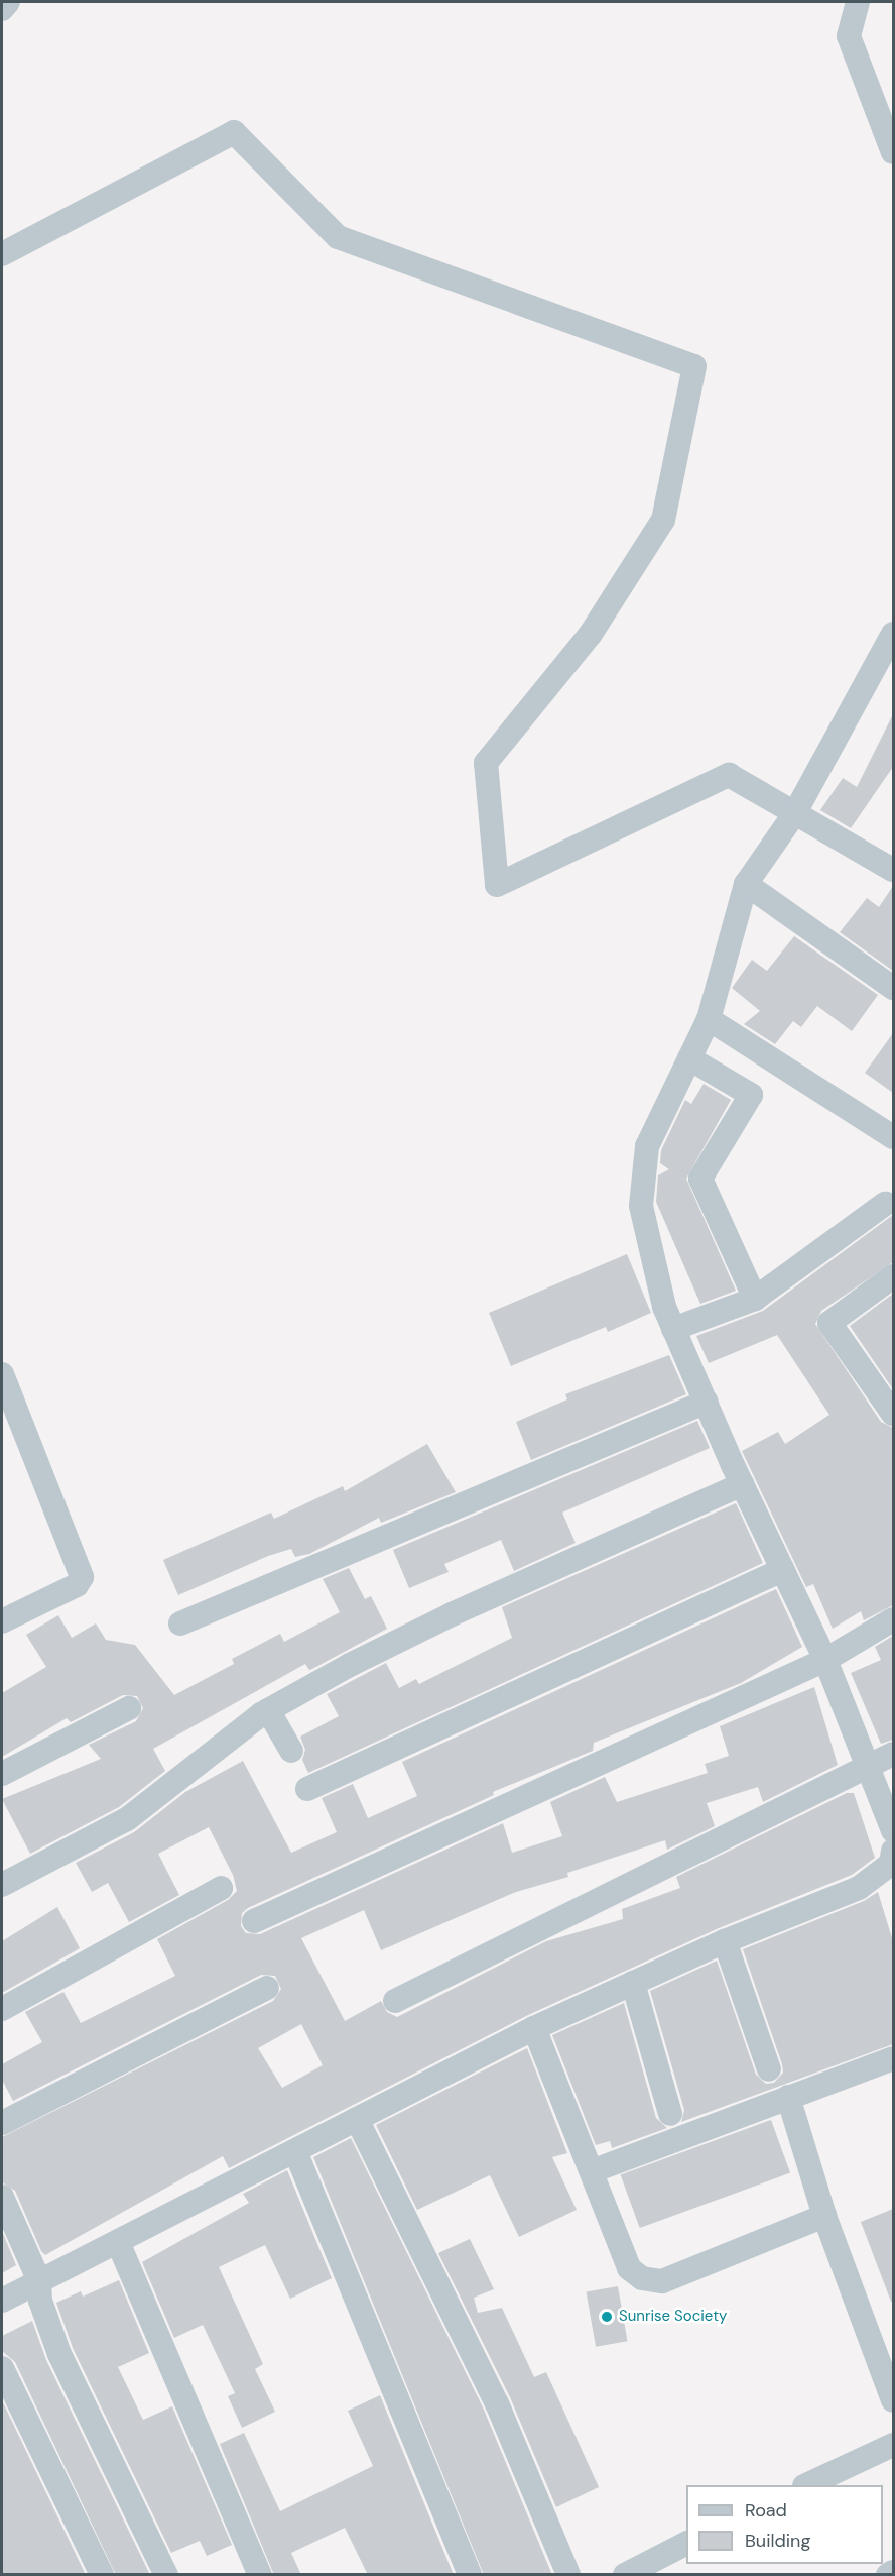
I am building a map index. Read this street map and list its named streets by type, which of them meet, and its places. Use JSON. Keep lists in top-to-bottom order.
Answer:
{
  "places": ["Sunrise Society"],
  "legend": ["Road", "Building"]
}
